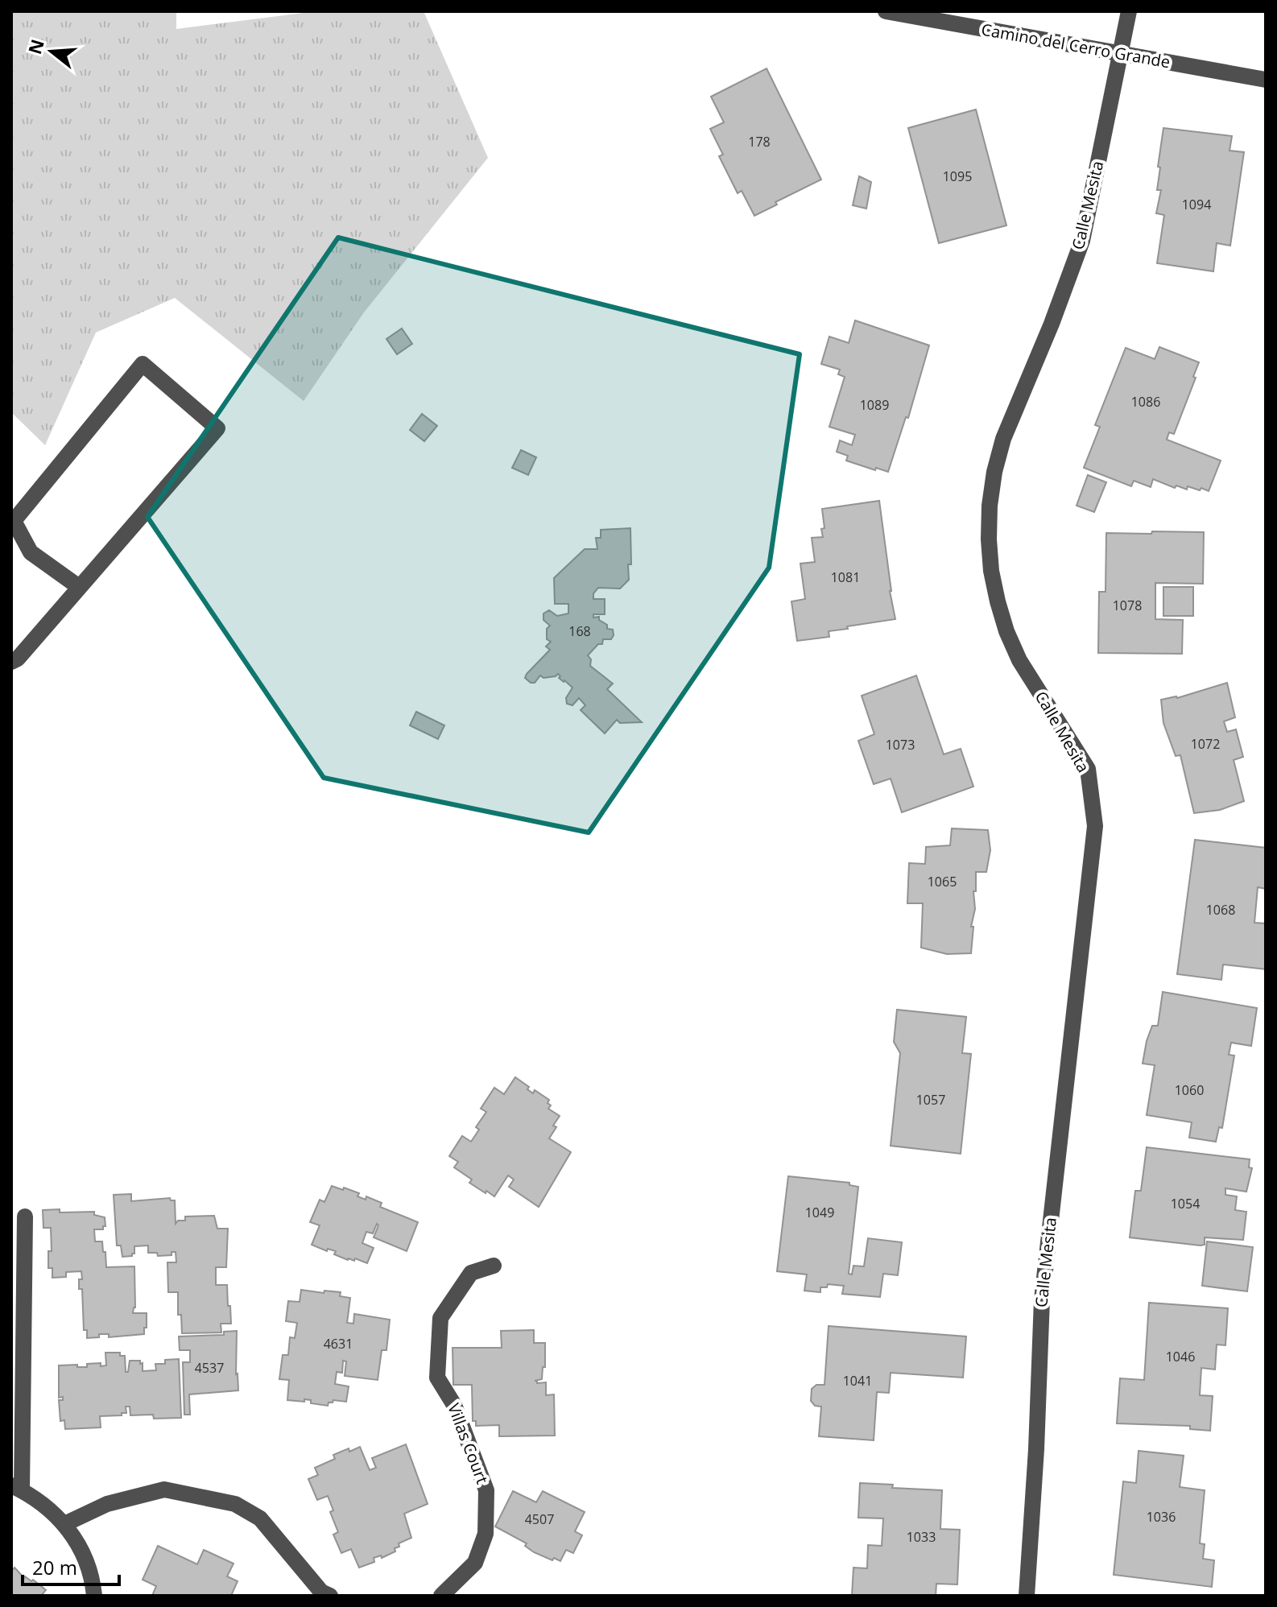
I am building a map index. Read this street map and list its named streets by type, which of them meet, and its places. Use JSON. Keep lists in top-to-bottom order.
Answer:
{
  "streets": {
    "street": ["Camino del Cerro Grande", "Calle Mesita", "Villas Court"]
  },
  "crossings": [
    ["Camino del Cerro Grande", "Calle Mesita"]
  ],
  "house_numbers": [
    "178",
    "1095",
    "1094",
    "1086",
    "1089",
    "1081",
    "1078",
    "168",
    "1072",
    "1073",
    "1065",
    "1068",
    "1060",
    "1057",
    "1054",
    "1049",
    "4631",
    "1046",
    "4537",
    "1041",
    "1036",
    "4507",
    "1033"
  ],
  "scale_bar": "20 m",
  "north": "left"
}
